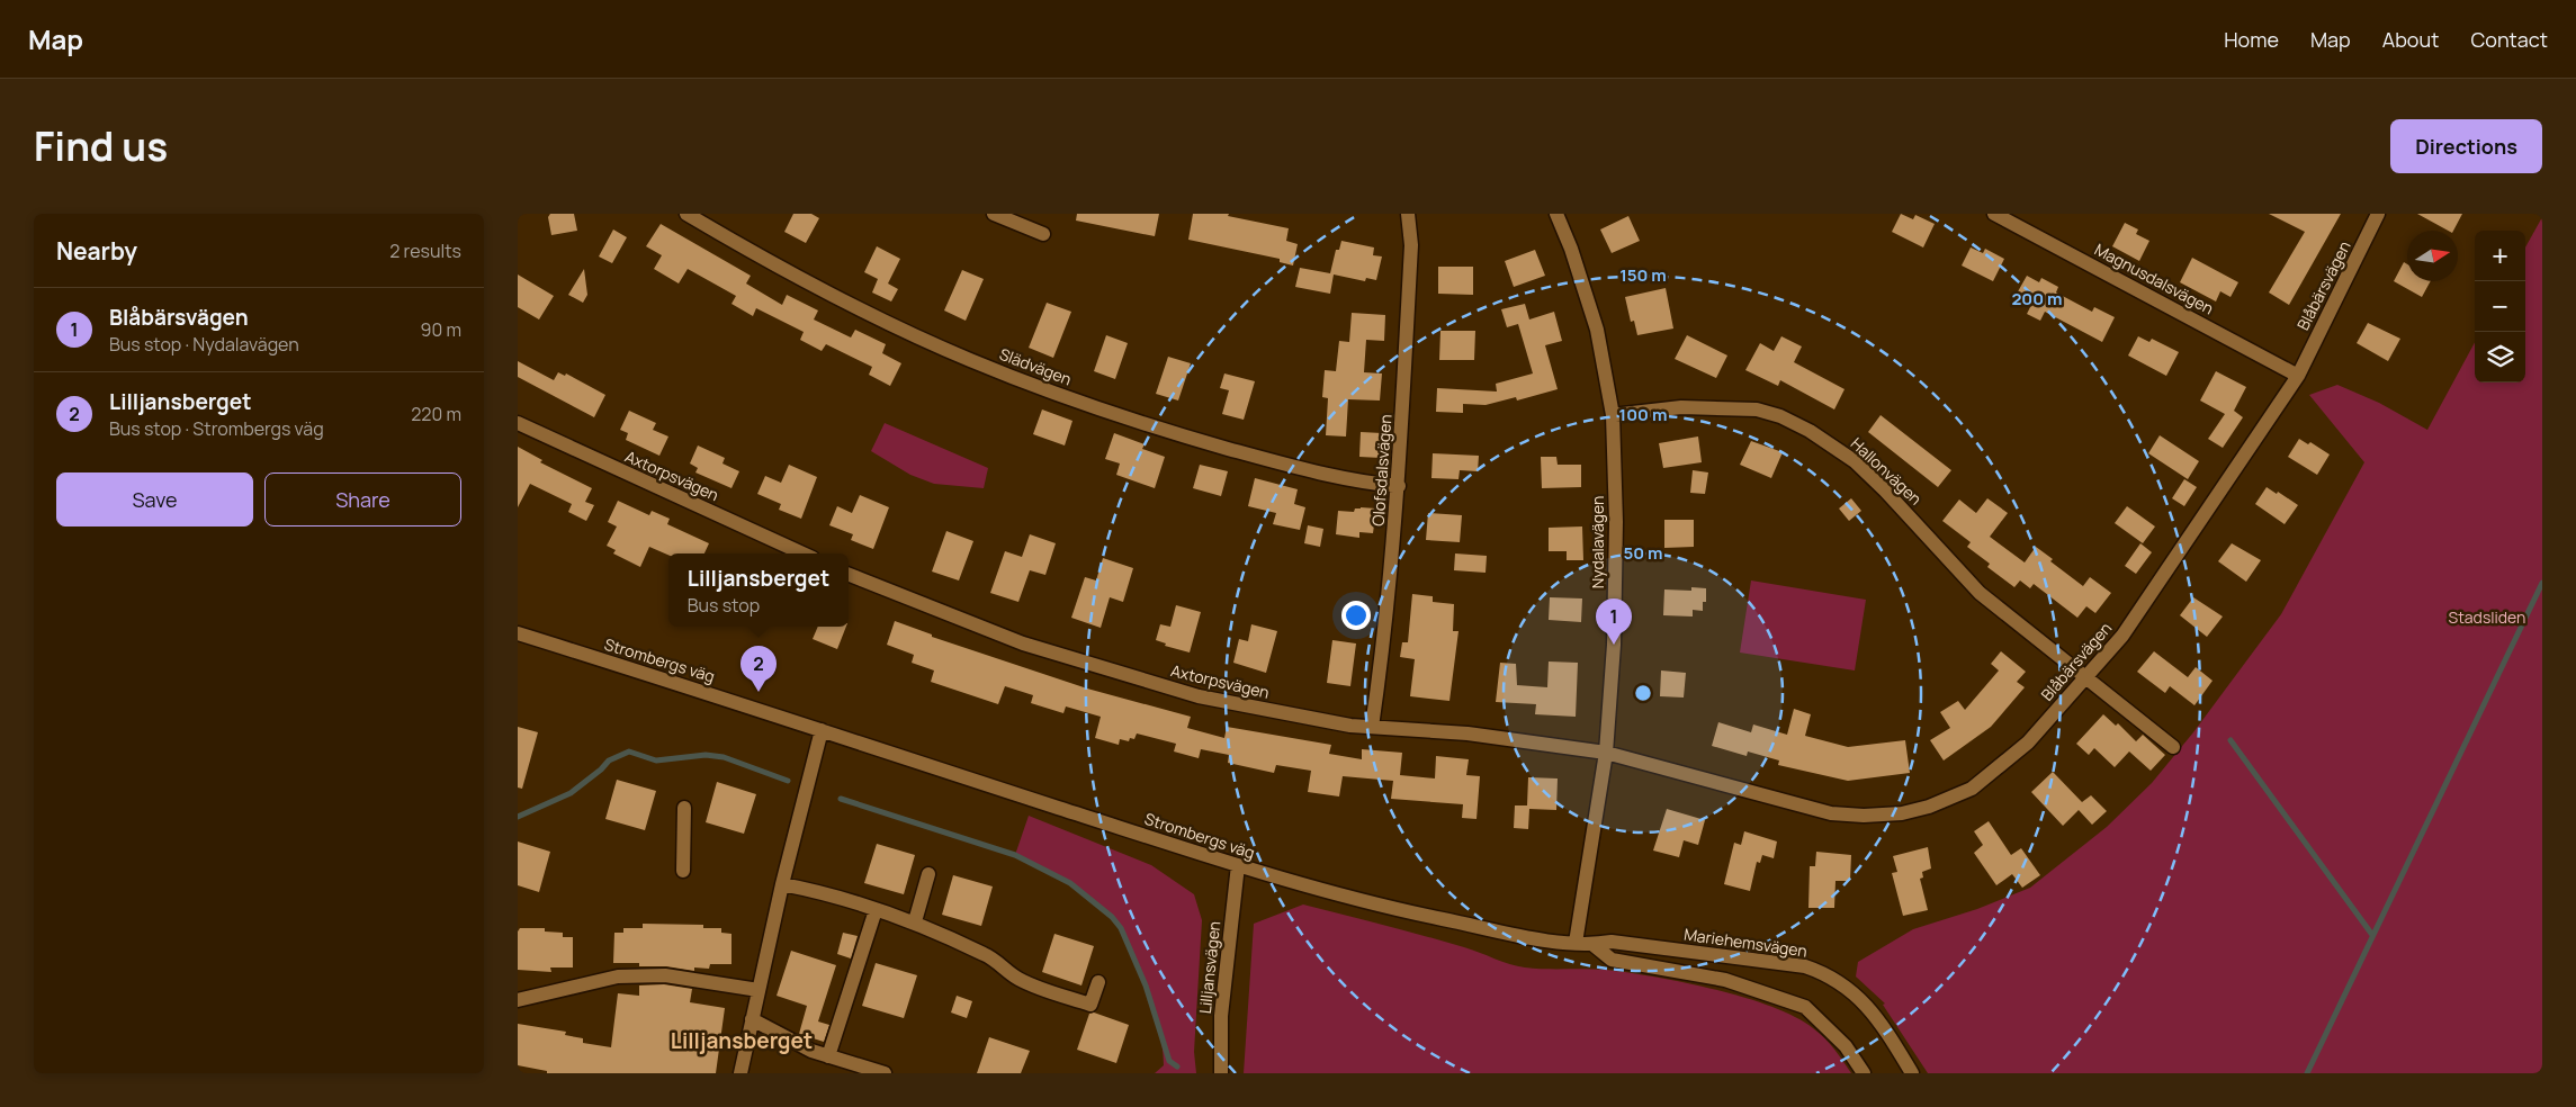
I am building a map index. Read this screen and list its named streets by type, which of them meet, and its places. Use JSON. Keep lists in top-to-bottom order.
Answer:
{
  "streets": {
    "street": [
      "Magnusdalsvägen",
      "Blåbärsvägen",
      "Slädvägen",
      "Olofsdalsvägen",
      "Hallonvägen",
      "Axtorpsvägen",
      "Nydalavägen",
      "Strombergs väg",
      "Mariehemsvägen",
      "Lilljansvägen"
    ]
  },
  "crossings": [
    ["Magnusdalsvägen", "Blåbärsvägen"],
    ["Blåbärsvägen", "Hallonvägen"],
    ["Blåbärsvägen", "Axtorpsvägen"],
    ["Blåbärsvägen", "Nydalavägen"],
    ["Slädvägen", "Olofsdalsvägen"],
    ["Olofsdalsvägen", "Axtorpsvägen"],
    ["Hallonvägen", "Nydalavägen"],
    ["Axtorpsvägen", "Nydalavägen"],
    ["Nydalavägen", "Strombergs väg"],
    ["Nydalavägen", "Mariehemsvägen"],
    ["Strombergs väg", "Mariehemsvägen"],
    ["Strombergs väg", "Lilljansvägen"]
  ],
  "districts": ["Lilljansberget"],
  "parks": ["Stadsliden"],
  "north": "right",
  "page": {
    "header": "Map",
    "nav": [
      "Home",
      "Map",
      "About",
      "Contact"
    ],
    "title": "Find us",
    "buttons": [
      "Directions",
      ["Save", "Share"]
    ],
    "heading": ["Nearby", "2 results"],
    "map_buttons": ["+", "−"],
    "list": [
      {
        "mark": "1",
        "name": "Blåbärsvägen",
        "note": "Bus stop · Nydalavägen",
        "value": "90 m"
      },
      {
        "mark": "2",
        "name": "Lilljansberget",
        "note": "Bus stop · Strombergs väg",
        "value": "220 m"
      }
    ],
    "popup": ["Lilljansberget", "Bus stop"],
    "pins": ["1", "2"]
  },
  "rings": [
    "150 m",
    "200 m",
    "100 m",
    "50 m"
  ]
}
